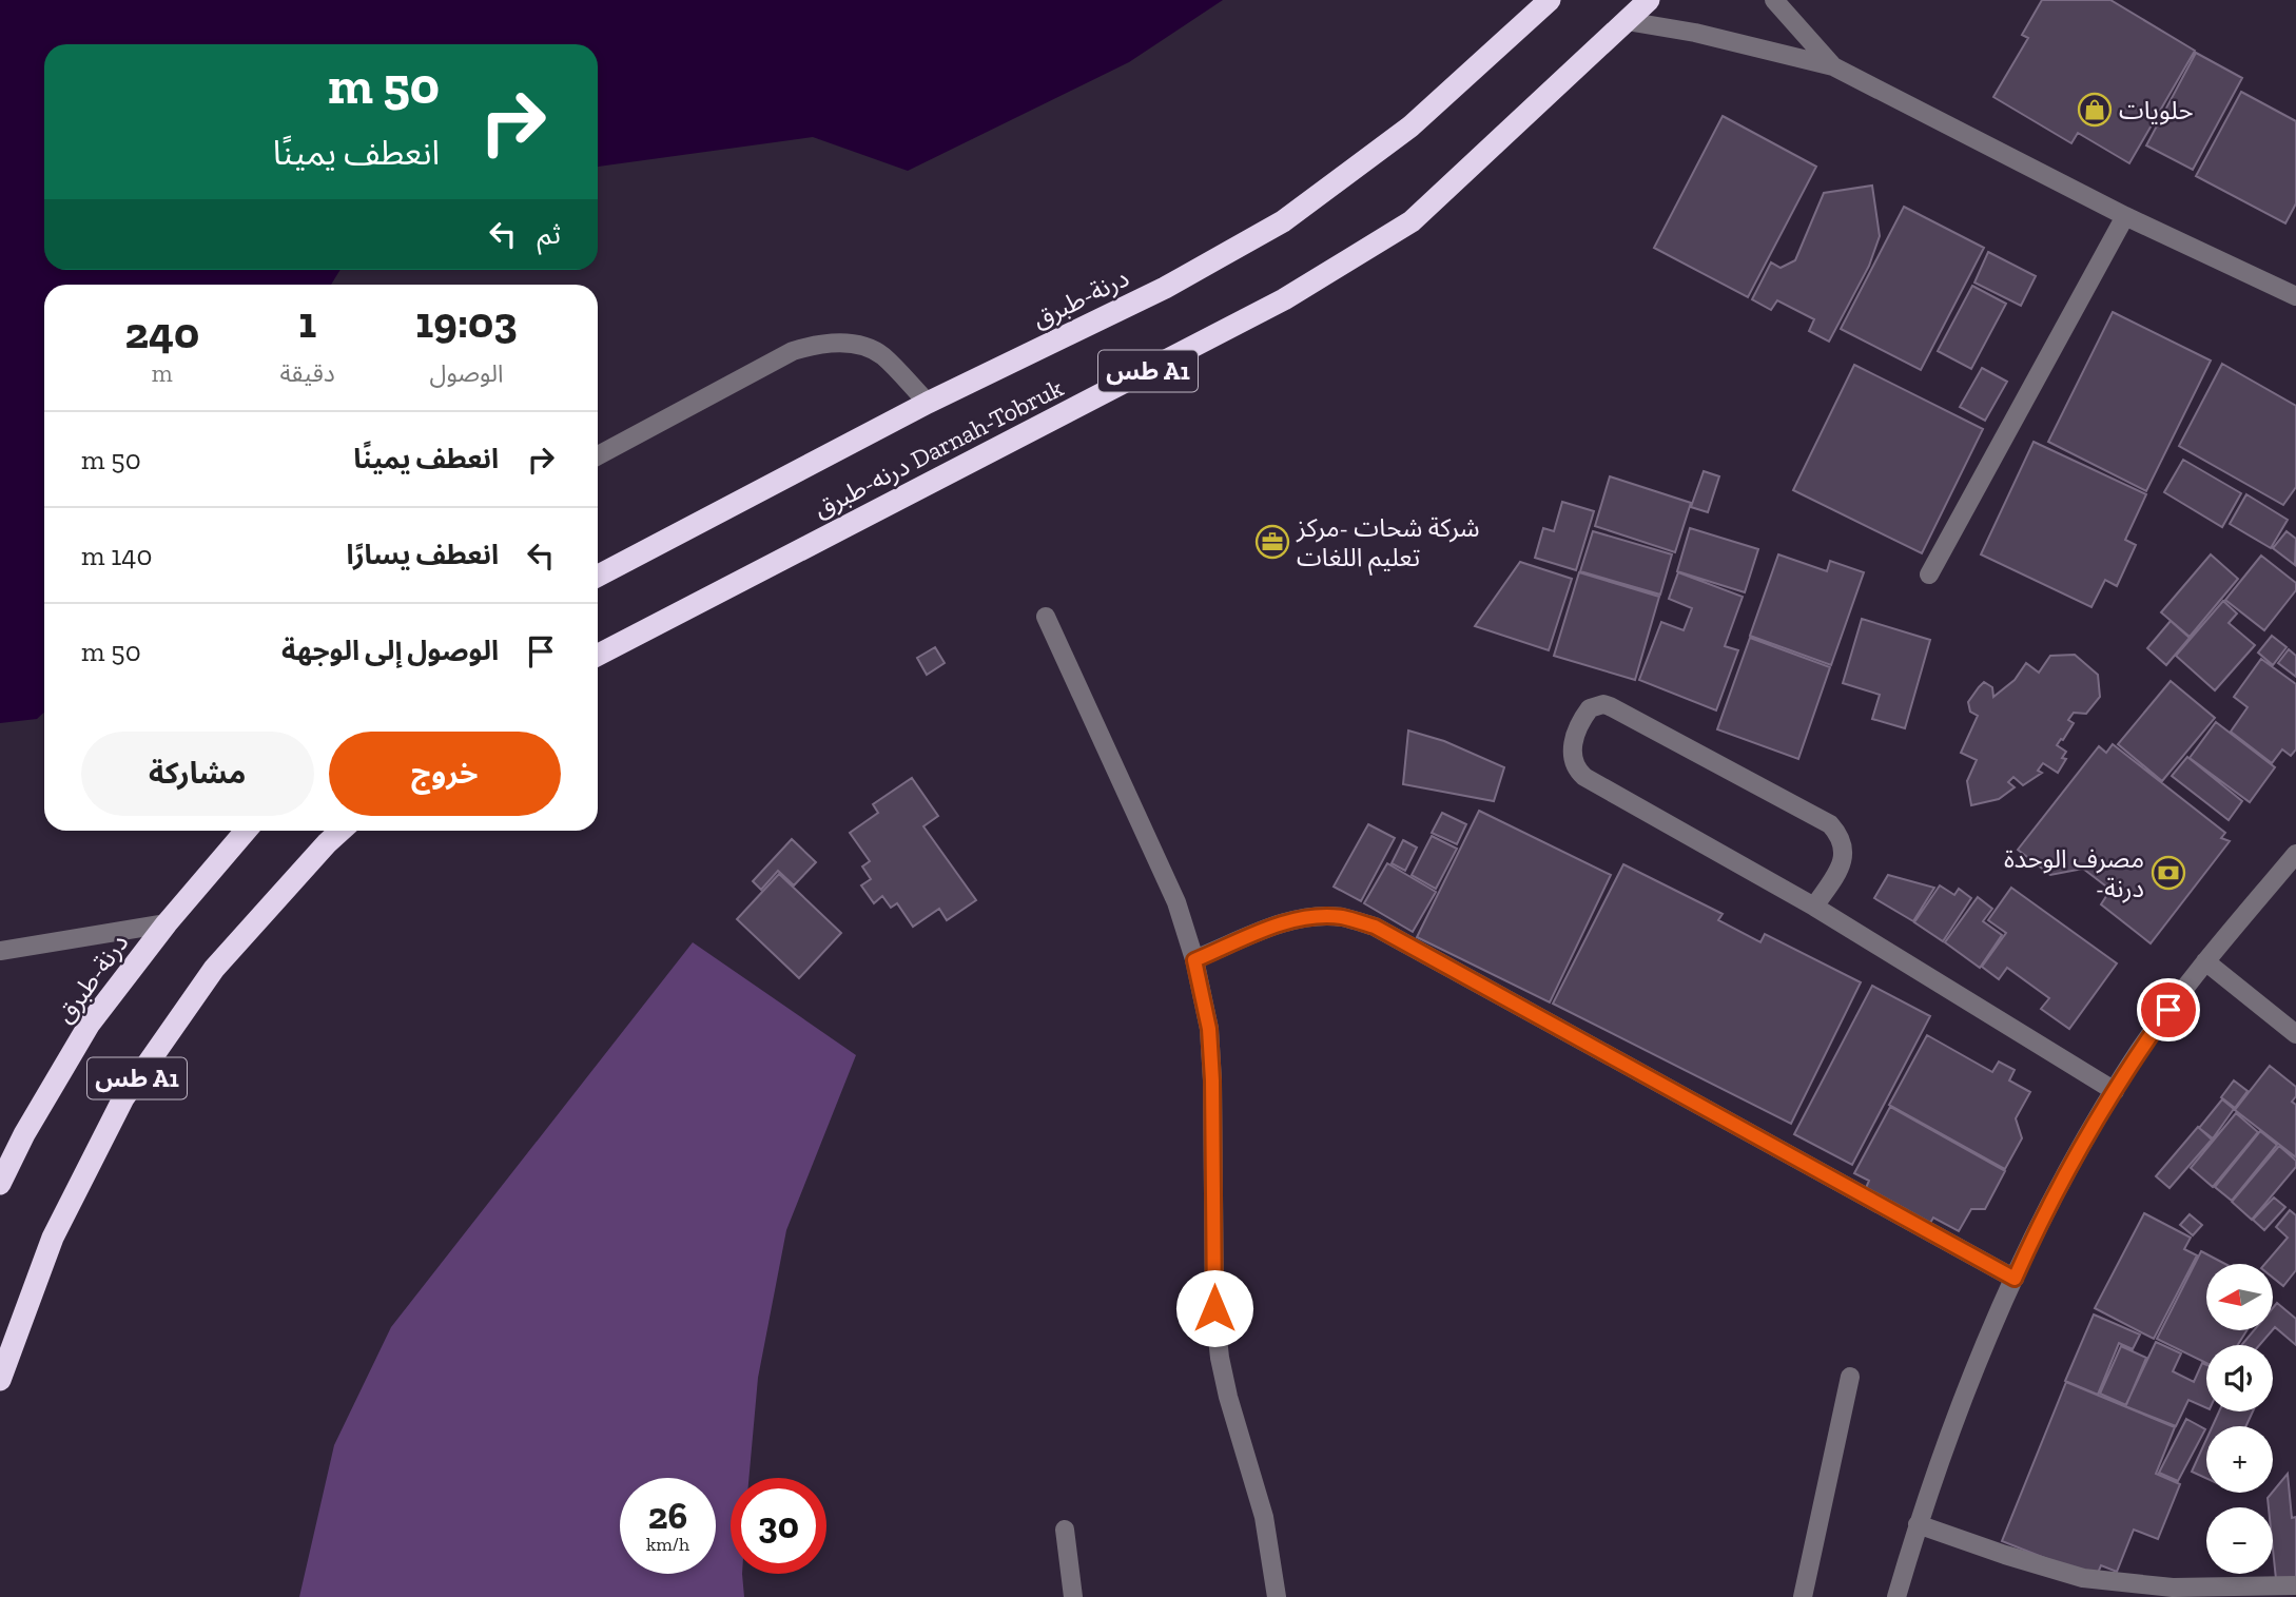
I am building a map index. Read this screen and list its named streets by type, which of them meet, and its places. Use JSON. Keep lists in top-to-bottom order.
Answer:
{
  "streets": {
    "highway": ["درنة-طبرق", "طس A1", "درنه-طبرق Darnah-Tobruk"]
  },
  "places": {
    "shop": ["حلويات"],
    "office": ["شركة شحات -مركز تعليم اللغات"],
    "bank": ["مصرف الوحدة -درنة"]
  },
  "north": "left",
  "page": {
    "turn": ["50 m", "انعطف يمينًا"],
    "then": "ثم",
    "eta": [
      "19:03",
      "الوصول",
      "1",
      "دقيقة",
      "240",
      "m"
    ],
    "list": [
      {
        "name": "انعطف يمينًا",
        "value": "50 m"
      },
      {
        "name": "انعطف يسارًا",
        "value": "140 m"
      },
      {
        "name": "الوصول إلى الوجهة",
        "value": "50 m"
      }
    ],
    "buttons": ["خروج", "مشاركة"],
    "map_buttons": ["+", "−"],
    "speed": "26 km/h",
    "limit": "30"
  }
}
